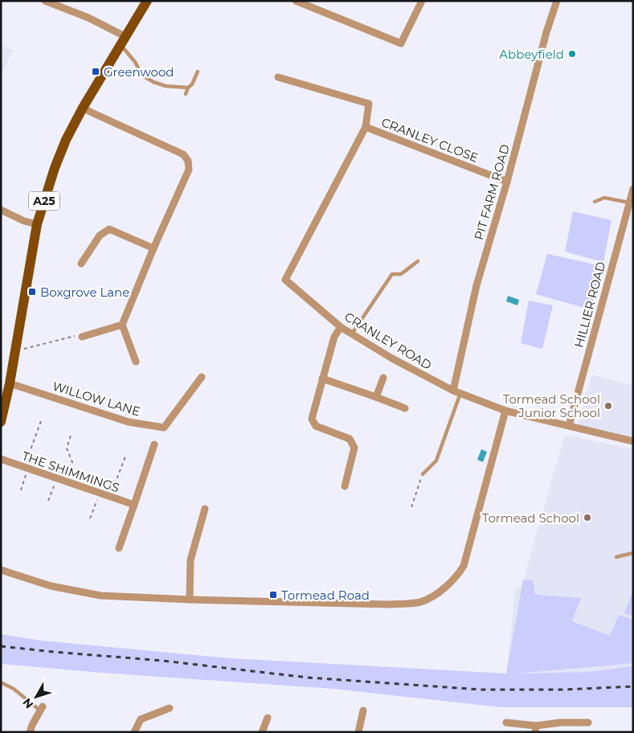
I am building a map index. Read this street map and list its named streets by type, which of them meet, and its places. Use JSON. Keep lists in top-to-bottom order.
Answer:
{
  "streets": {
    "main road": ["A25"],
    "street": [
      "CRANLEY CLOSE",
      "PIT FARM ROAD",
      "HILLIER ROAD",
      "CRANLEY ROAD",
      "WILLOW LANE",
      "THE SHIMMINGS"
    ]
  },
  "crossings": [
    ["CRANLEY CLOSE", "PIT FARM ROAD"],
    ["CRANLEY CLOSE", "CRANLEY ROAD"],
    ["PIT FARM ROAD", "CRANLEY ROAD"],
    ["A25", "WILLOW LANE"],
    ["HILLIER ROAD", "CRANLEY ROAD"]
  ],
  "places": {
    "other": ["Abbeyfield", "Tormead School Junior School", "Tormead School"],
    "transit": ["Greenwood", "Boxgrove Lane", "Tormead Road"]
  },
  "north": "bottom left"
}
